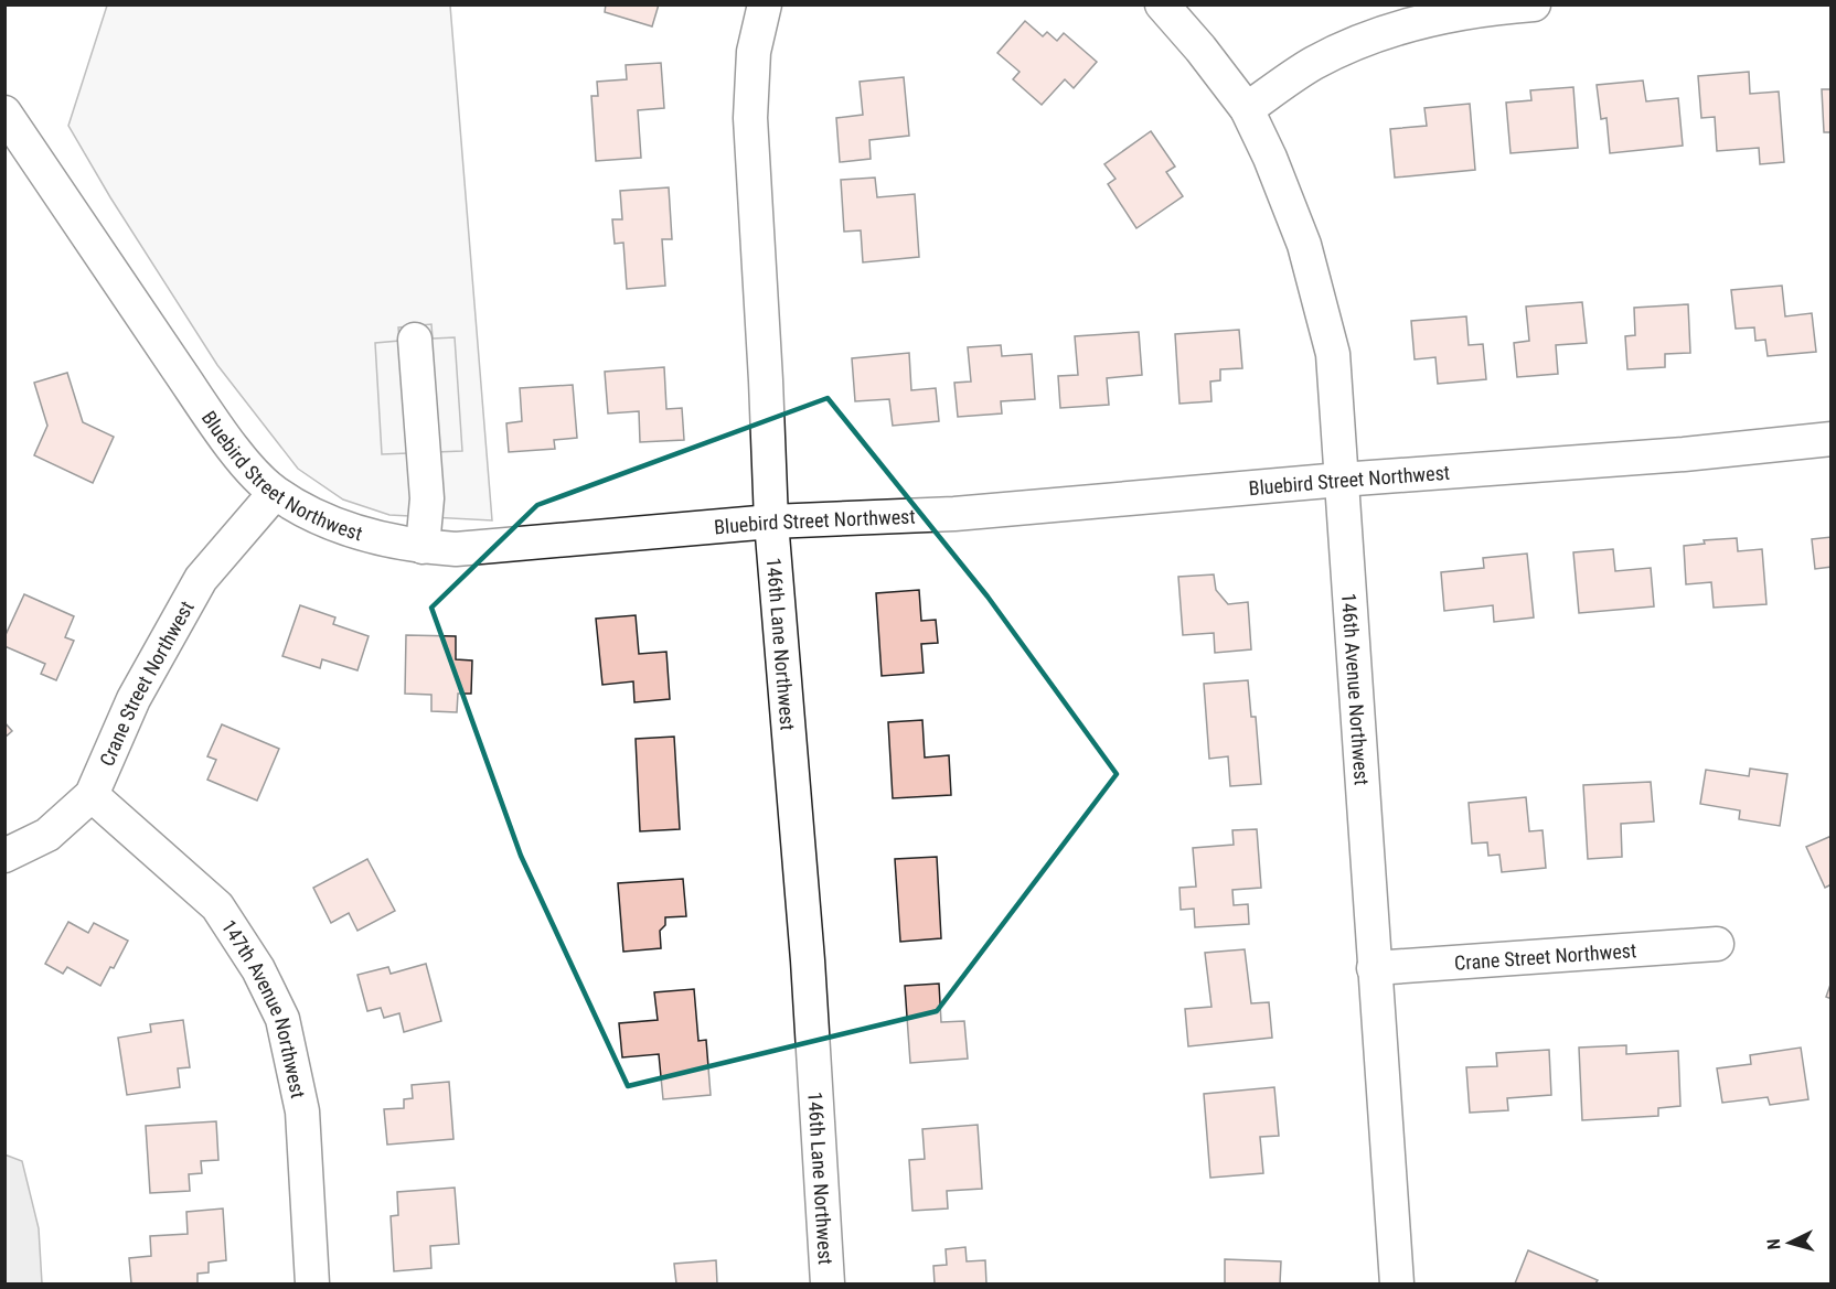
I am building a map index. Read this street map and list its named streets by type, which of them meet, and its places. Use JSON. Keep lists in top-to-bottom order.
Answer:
{
  "streets": {
    "street": [
      "Bluebird Street Northwest",
      "146th Lane Northwest",
      "Crane Street Northwest",
      "146th Avenue Northwest",
      "147th Avenue Northwest"
    ]
  },
  "crossings": [
    ["Bluebird Street Northwest", "146th Lane Northwest"],
    ["Bluebird Street Northwest", "Crane Street Northwest"],
    ["Bluebird Street Northwest", "146th Avenue Northwest"],
    ["Crane Street Northwest", "146th Avenue Northwest"],
    ["Crane Street Northwest", "147th Avenue Northwest"]
  ],
  "north": "left"
}
